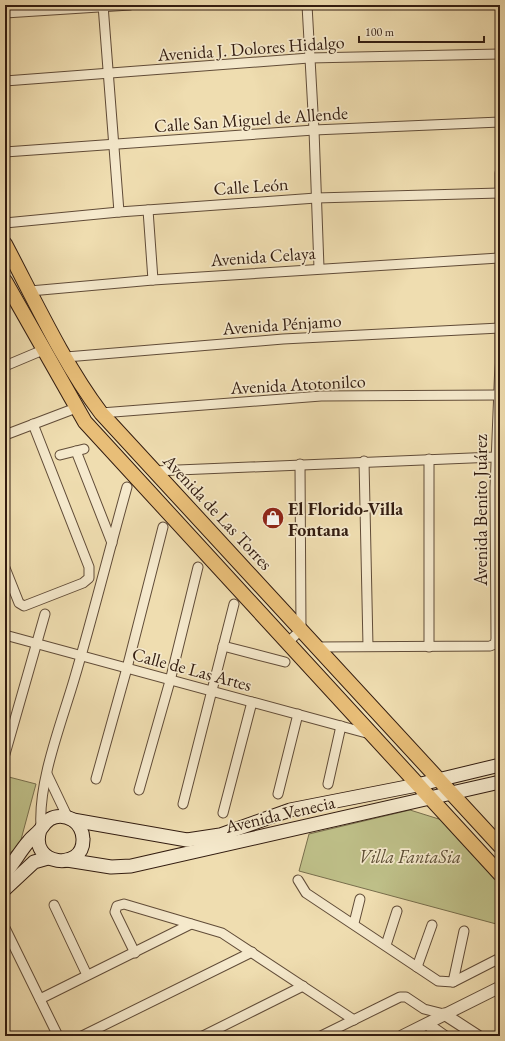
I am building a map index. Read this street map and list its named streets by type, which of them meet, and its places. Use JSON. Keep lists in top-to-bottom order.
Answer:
{
  "streets": {
    "main road": ["Avenida de Las Torres", "Avenida Venecia"],
    "street": [
      "Avenida J. Dolores Hidalgo",
      "Calle San Miguel de Allende",
      "Calle León",
      "Avenida Celaya",
      "Avenida Pénjamo",
      "Avenida Atotonilco",
      "Avenida Benito Juárez",
      "Calle de Las Artes"
    ]
  },
  "crossings": [
    ["Calle León", "Avenida Benito Juárez"],
    ["Avenida Celaya", "Avenida Benito Juárez"],
    ["Avenida Celaya", "Avenida de Las Torres"],
    ["Avenida Pénjamo", "Avenida Benito Juárez"],
    ["Avenida Pénjamo", "Avenida de Las Torres"],
    ["Avenida Atotonilco", "Avenida Benito Juárez"],
    ["Avenida Atotonilco", "Avenida de Las Torres"],
    ["Avenida Benito Juárez", "Avenida de Las Torres"],
    ["Avenida de Las Torres", "Calle de Las Artes"],
    ["Avenida de Las Torres", "Avenida Venecia"]
  ],
  "parks": ["Villa FantaSia"],
  "places": {
    "shop": ["El Florido-Villa Fontana"]
  },
  "scale_bar": "100 m"
}
